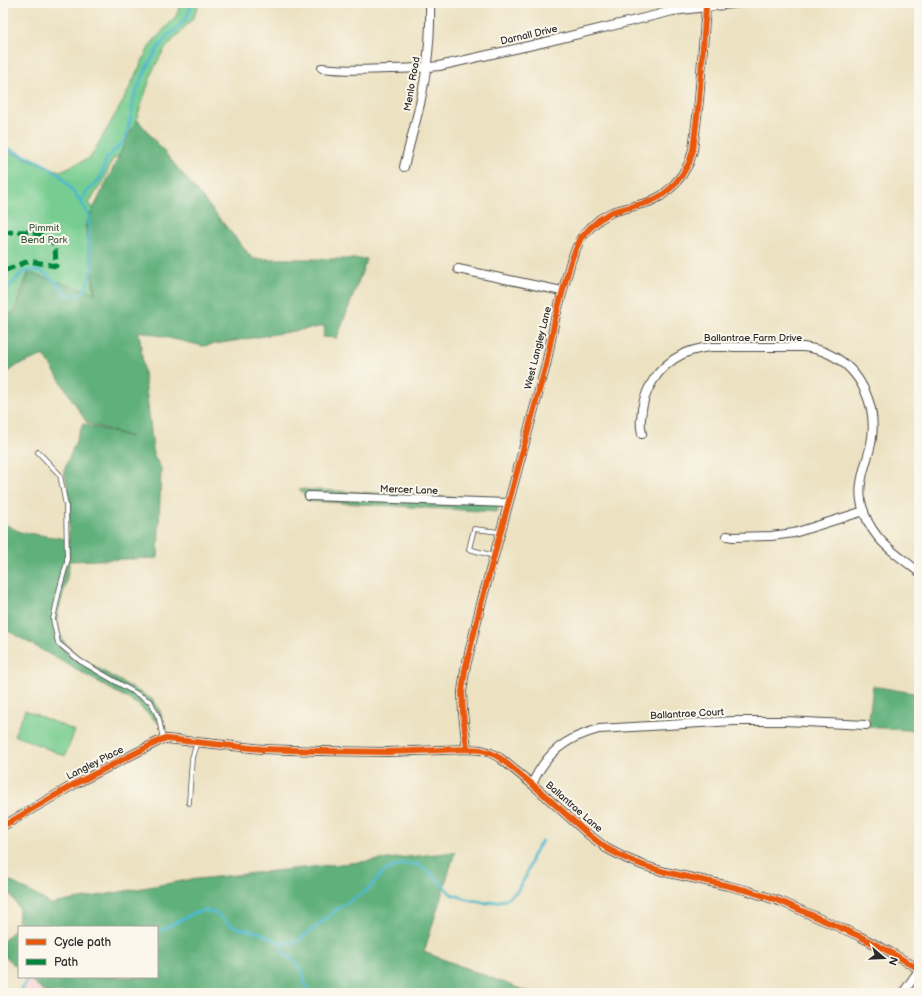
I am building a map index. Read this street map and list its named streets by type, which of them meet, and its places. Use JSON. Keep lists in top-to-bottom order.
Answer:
{
  "streets": {
    "street": [
      "Darnall Drive",
      "Menlo Road",
      "Ballantrae Farm Drive",
      "West Langley Lane",
      "Mercer Lane",
      "Ballantrae Court",
      "Langley Place",
      "Ballantrae Lane"
    ]
  },
  "crossings": [
    ["Darnall Drive", "Menlo Road"],
    ["Darnall Drive", "West Langley Lane"],
    ["West Langley Lane", "Mercer Lane"],
    ["West Langley Lane", "Ballantrae Lane"],
    ["Ballantrae Court", "Ballantrae Lane"]
  ],
  "parks": ["Pimmit Bend Park"],
  "legend": ["Cycle path", "Path"],
  "north": "right"
}
